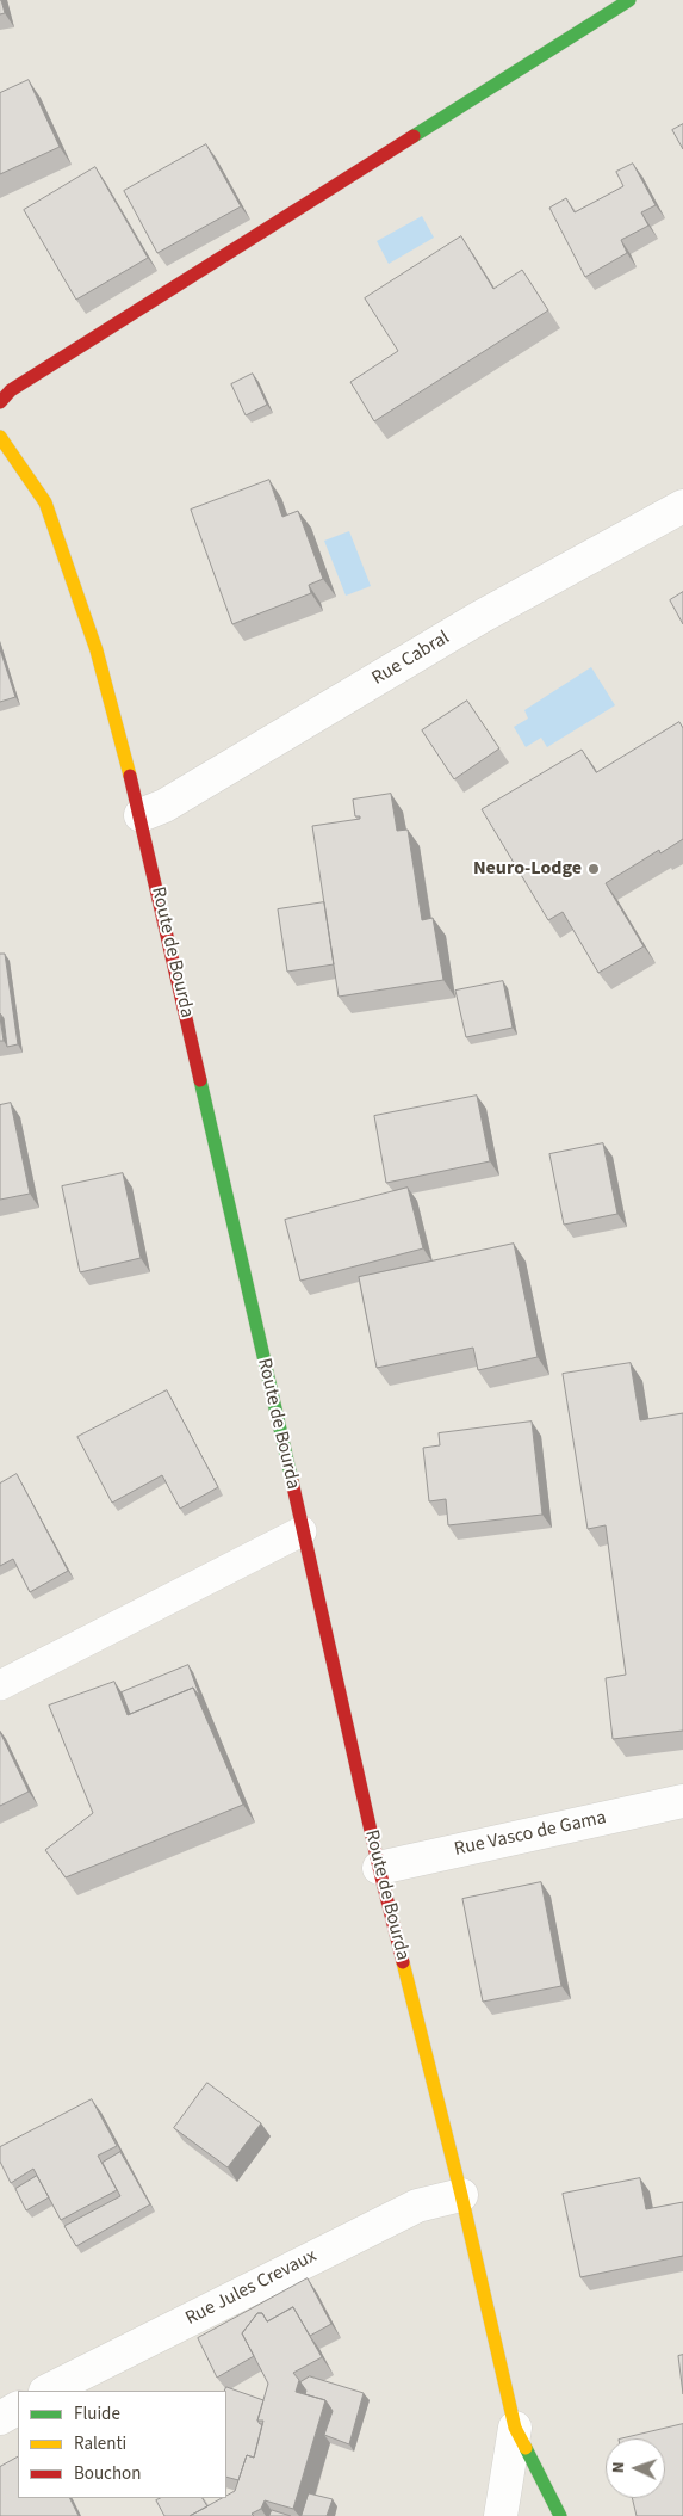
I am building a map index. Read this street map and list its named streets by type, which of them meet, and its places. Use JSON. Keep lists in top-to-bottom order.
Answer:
{
  "streets": {
    "street": [
      "Rue Cabral",
      "Route de Bourda",
      "Rue Vasco de Gama",
      "Rue Jules Crevaux"
    ]
  },
  "crossings": [
    ["Rue Cabral", "Route de Bourda"],
    ["Route de Bourda", "Rue Vasco de Gama"],
    ["Route de Bourda", "Rue Jules Crevaux"]
  ],
  "places": ["Neuro-Lodge"],
  "legend": ["Fluide", "Ralenti", "Bouchon"],
  "north": "left"
}
